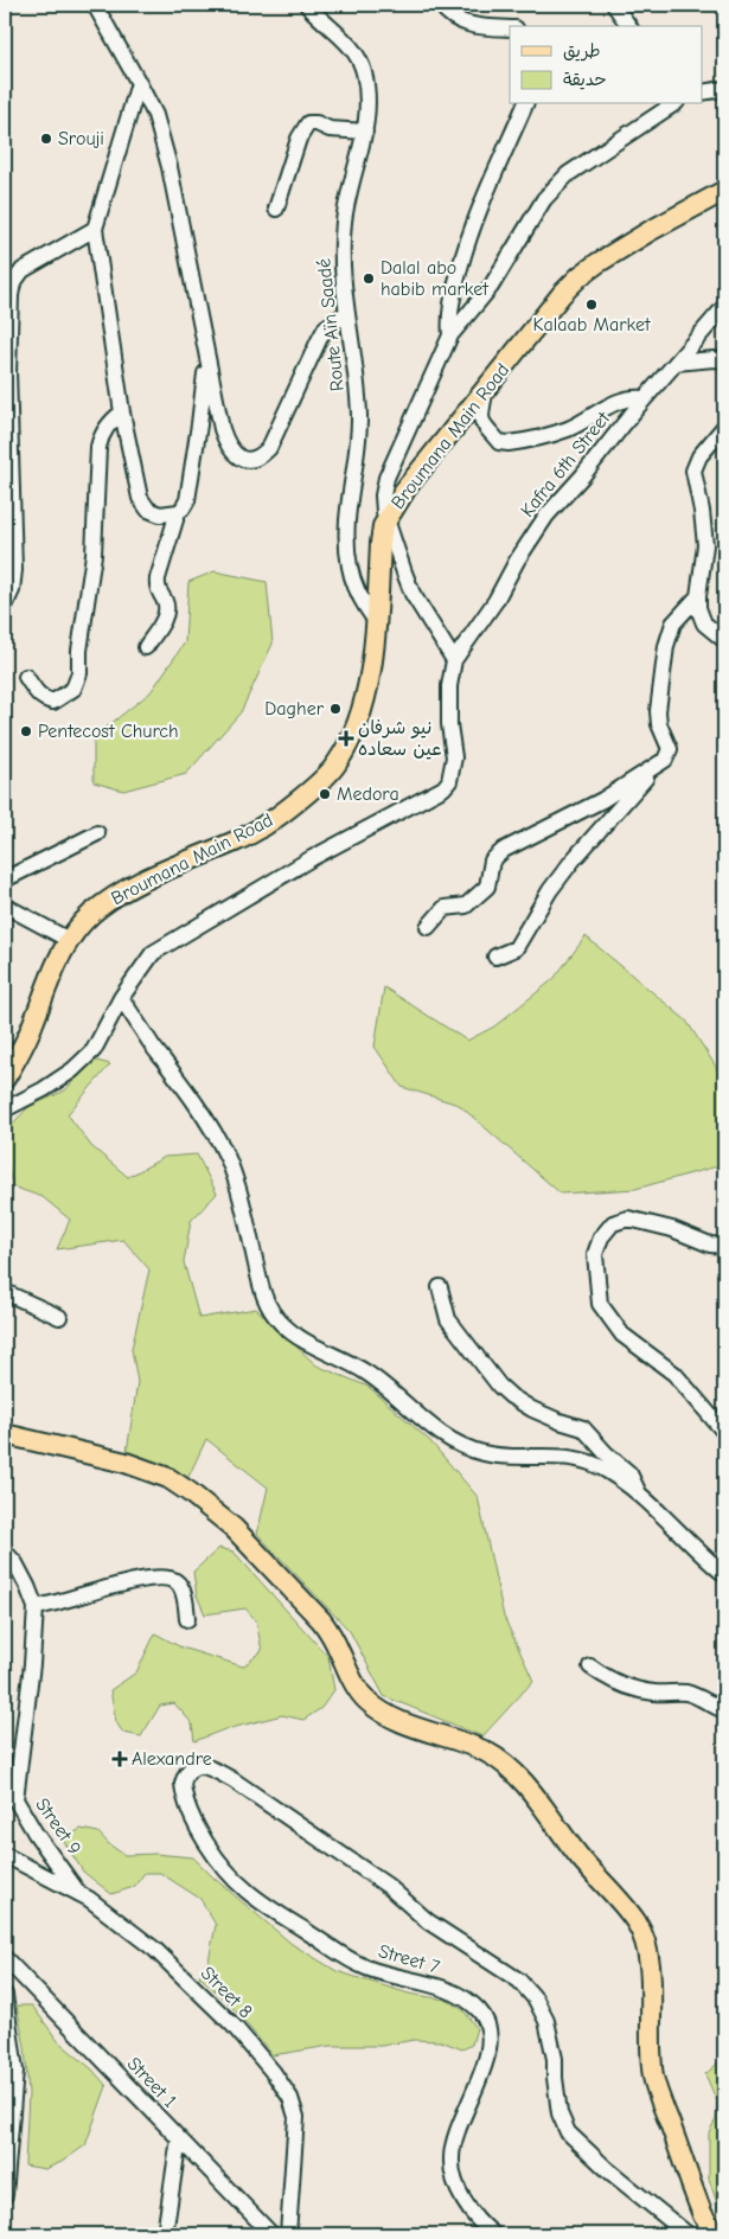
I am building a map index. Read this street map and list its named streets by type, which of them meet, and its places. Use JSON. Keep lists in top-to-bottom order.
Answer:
{
  "streets": {
    "main road": ["Broumana Main Road"],
    "street": [
      "Route Aïn Saadé",
      "Kafra 6th Street",
      "Street 9",
      "Street 7",
      "Street 8",
      "Street 1"
    ]
  },
  "crossings": [
    ["Route Aïn Saadé", "Broumana Main Road"],
    ["Street 9", "Street 8"]
  ],
  "places": {
    "other": [
      "Srouji",
      "Dalal abo habib market",
      "Kalaab Market",
      "Dagher",
      "Pentecost Church",
      "Medora"
    ],
    "health": ["نيو شرفان عين سعاده", "Alexandre"]
  },
  "legend": ["طريق", "حديقة"]
}
